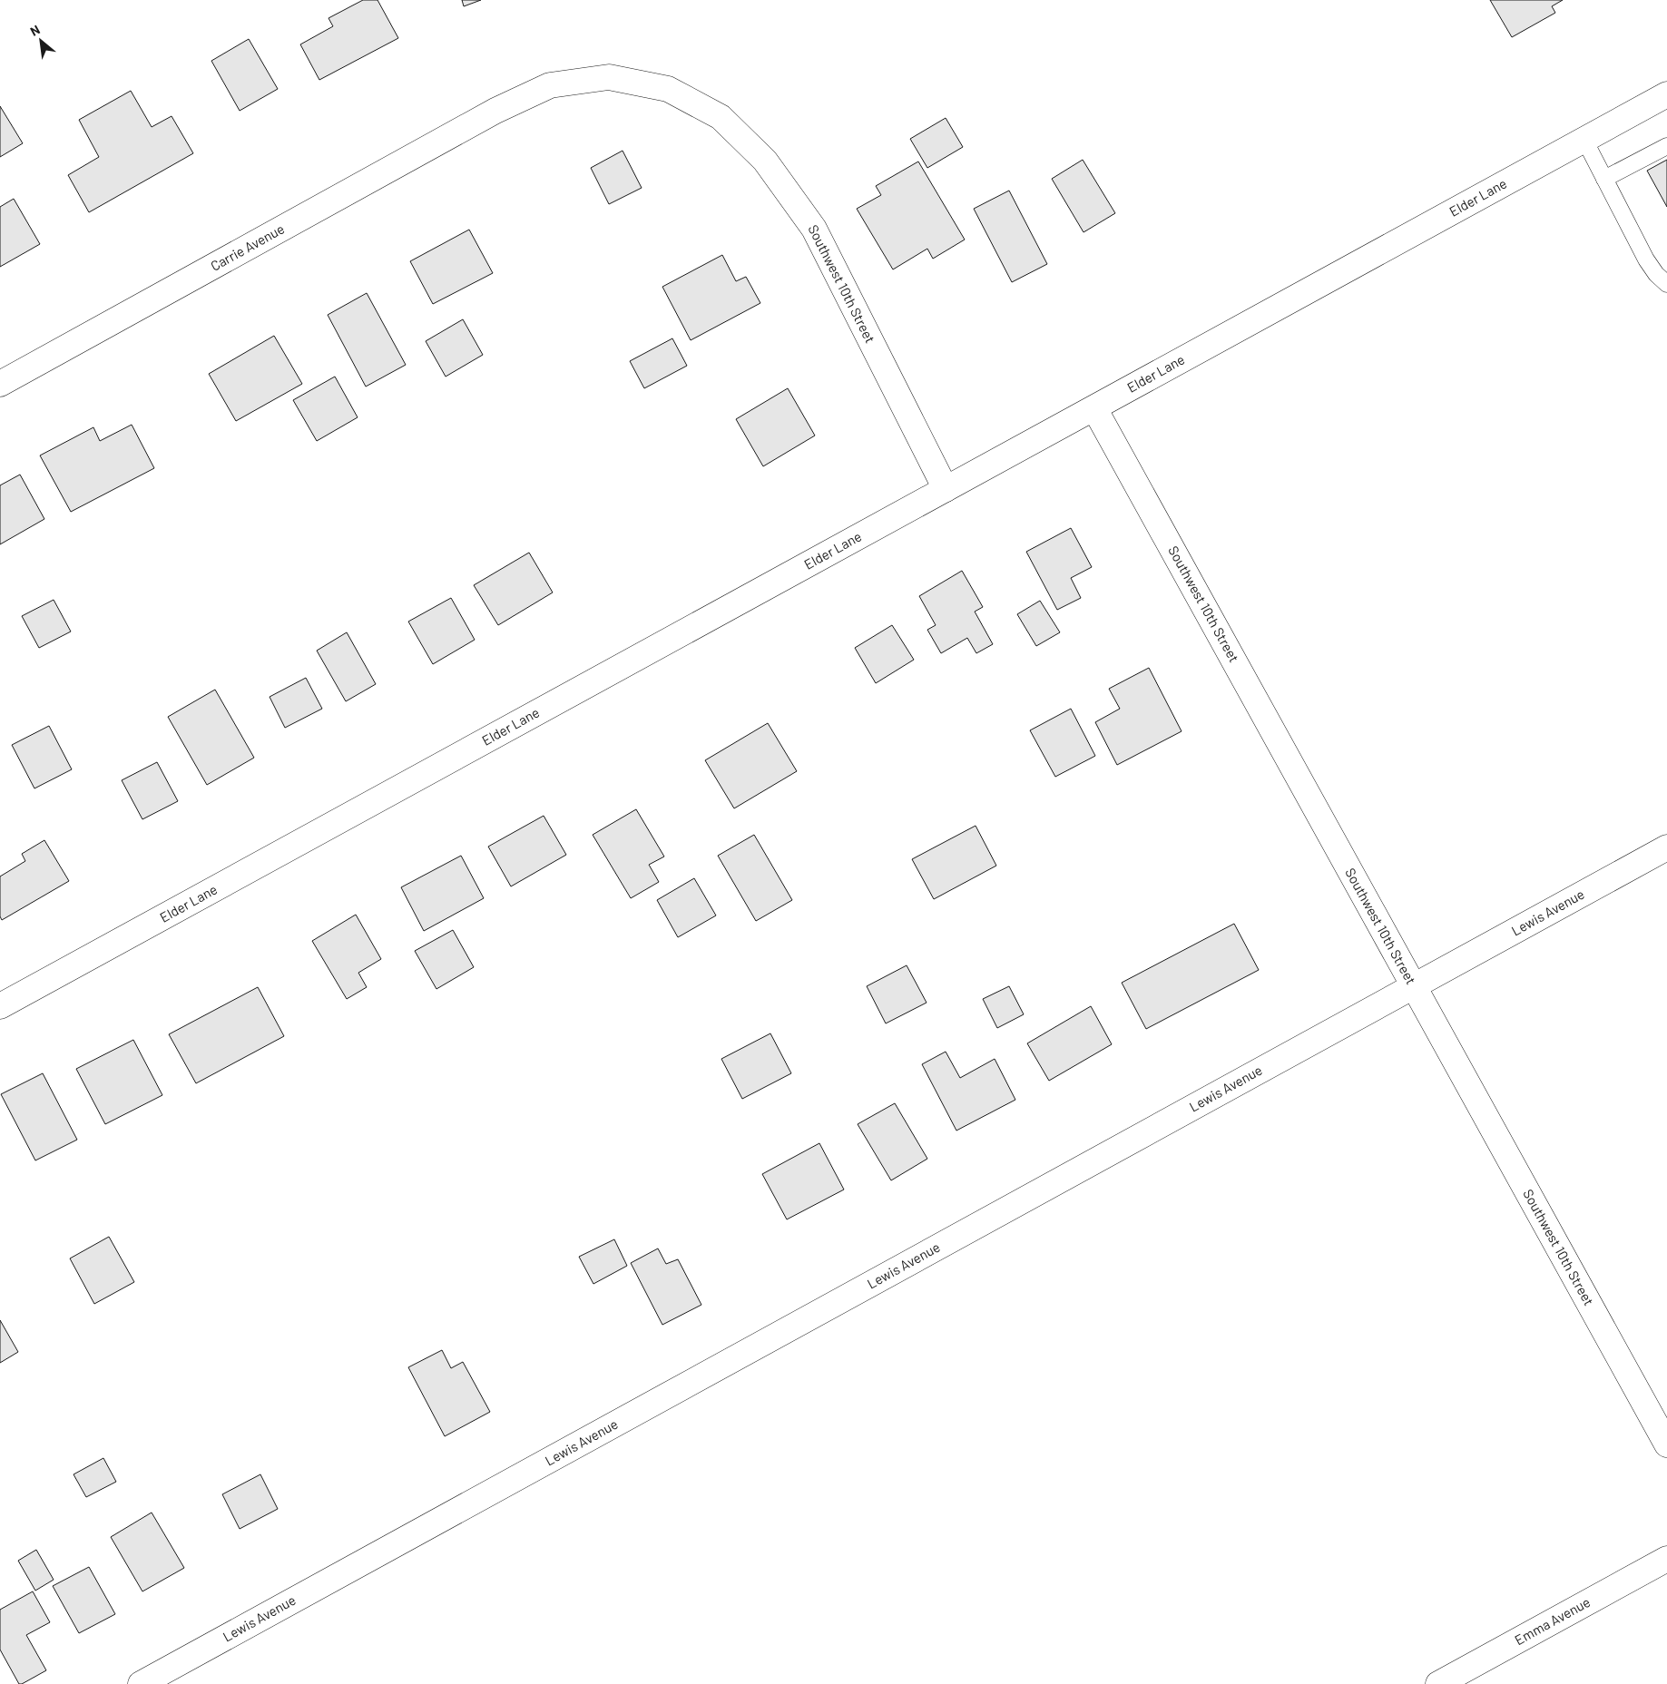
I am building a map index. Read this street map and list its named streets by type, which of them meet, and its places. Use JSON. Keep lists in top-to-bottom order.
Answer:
{
  "streets": {
    "street": [
      "Elder Lane",
      "Carrie Avenue",
      "Southwest 10th Street",
      "Lewis Avenue",
      "Emma Avenue"
    ]
  },
  "crossings": [
    ["Elder Lane", "Southwest 10th Street"],
    ["Carrie Avenue", "Southwest 10th Street"],
    ["Southwest 10th Street", "Lewis Avenue"]
  ],
  "north": "top left"
}
